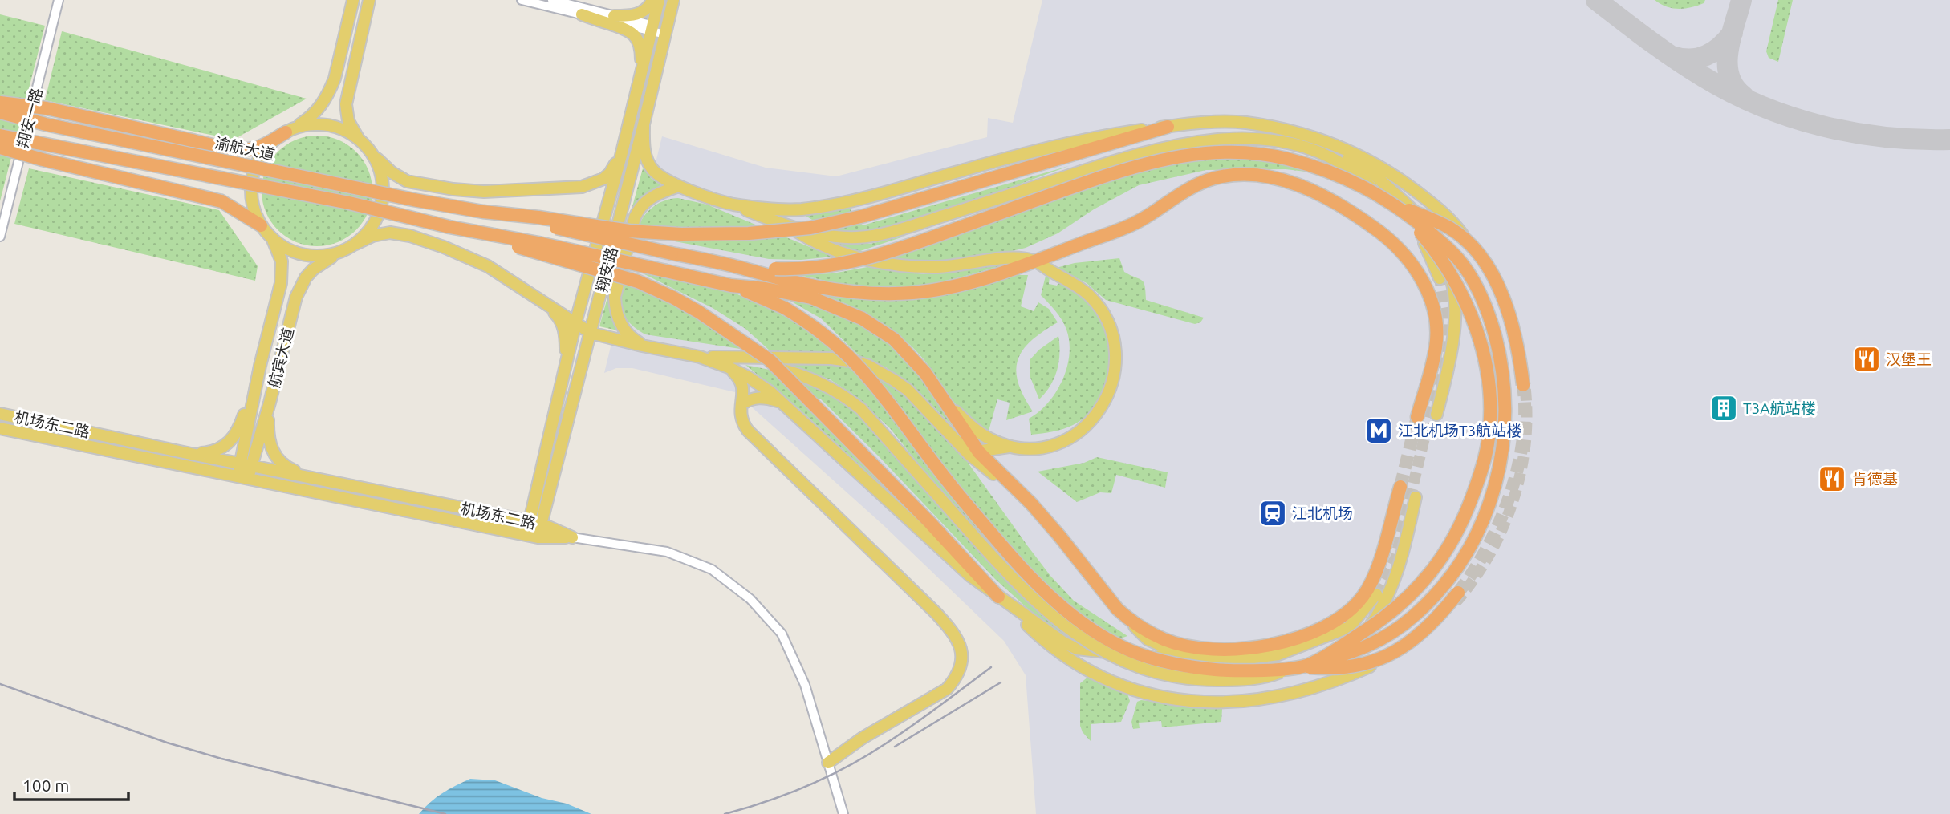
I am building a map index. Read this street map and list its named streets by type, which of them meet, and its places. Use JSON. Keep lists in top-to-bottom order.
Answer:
{
  "streets": {
    "highway": ["渝航大道"],
    "main road": ["翔安路", "航宾大道", "机场东二路"],
    "street": ["翔安一路"]
  },
  "crossings": [
    ["翔安路", "机场东二路"],
    ["航宾大道", "机场东二路"]
  ],
  "places": {
    "restaurant": ["汉堡王", "肯德基"],
    "building": ["T3A航站楼"],
    "metro station": ["江北机场T3航站楼"],
    "station": ["江北机场"]
  },
  "scale_bar": "100 m"
}
